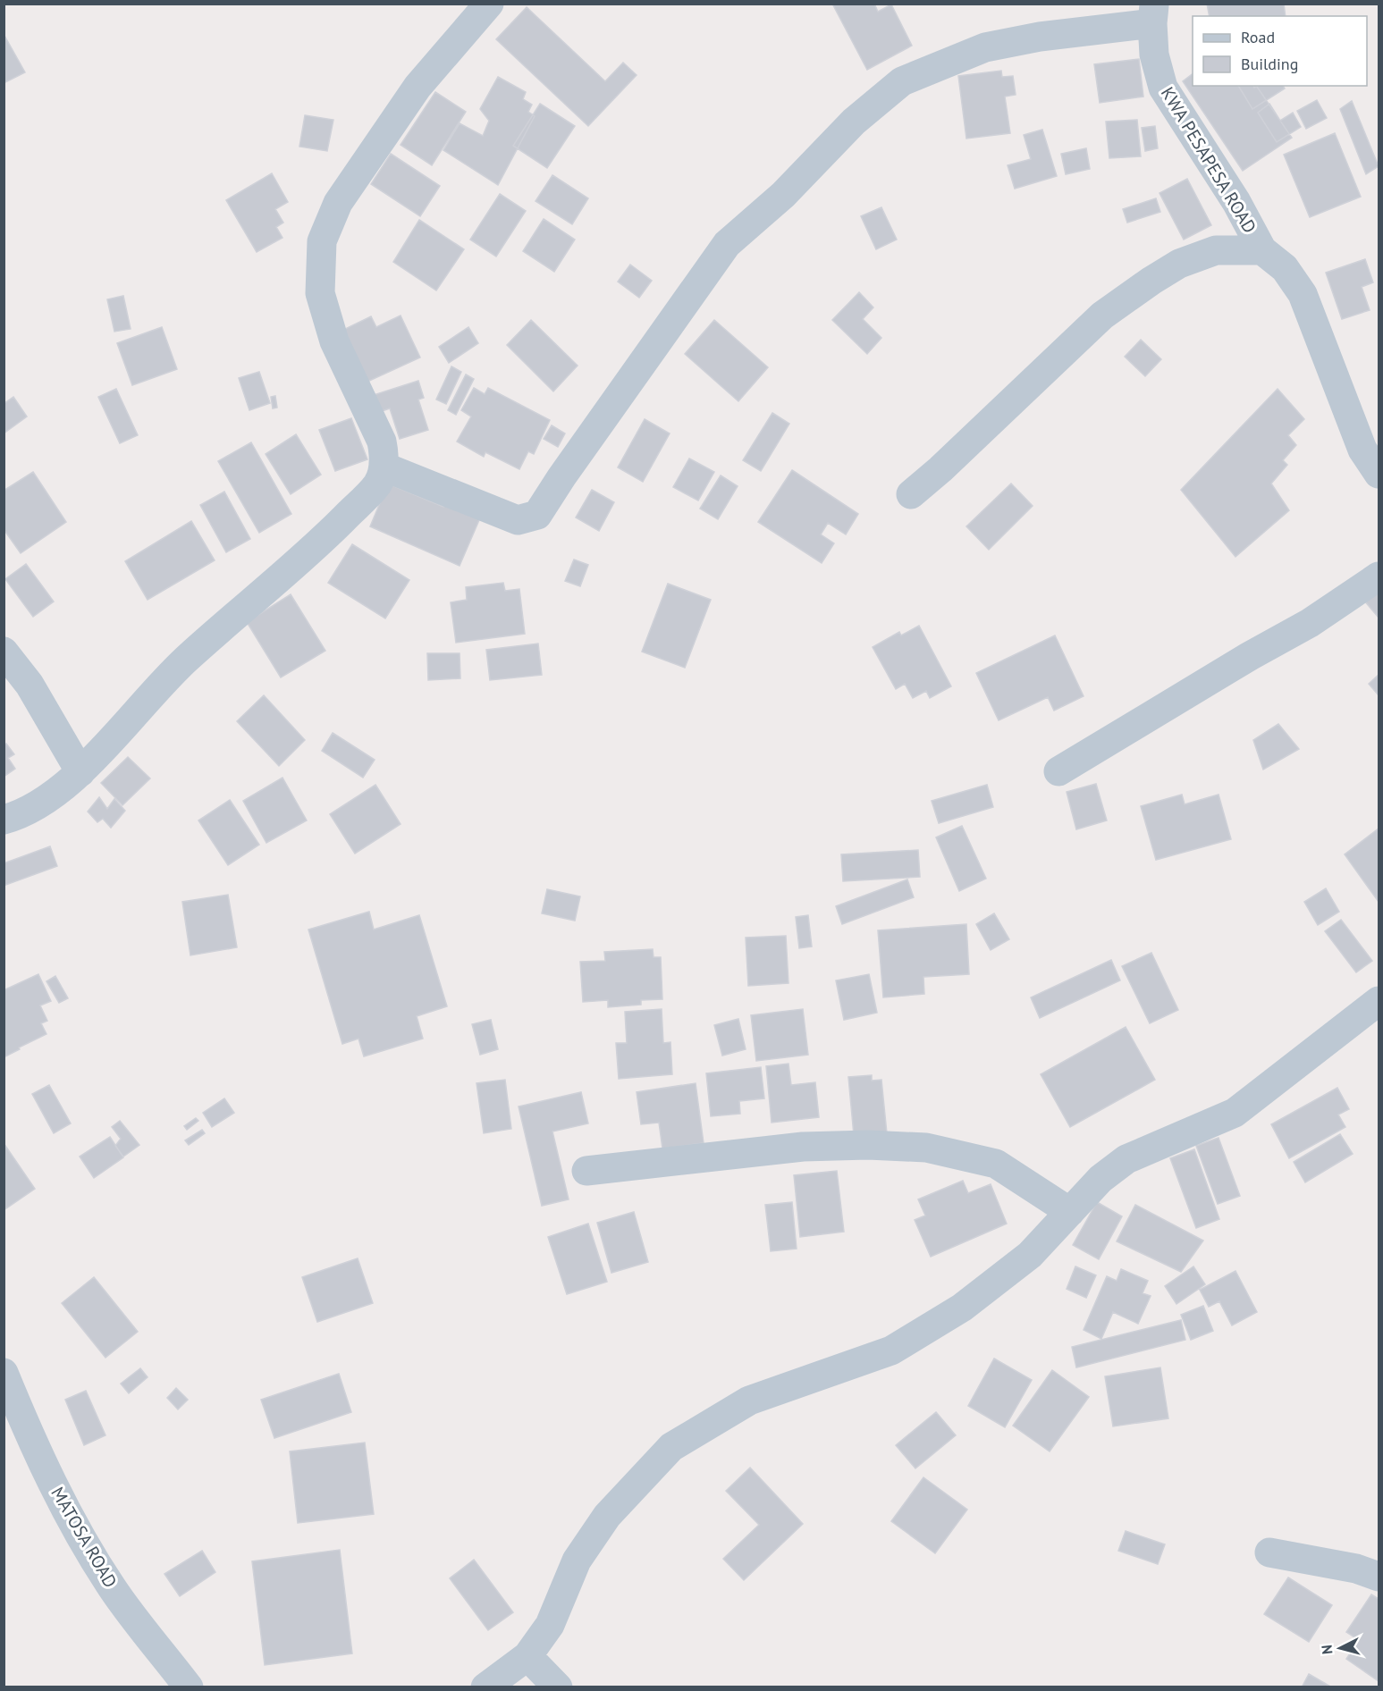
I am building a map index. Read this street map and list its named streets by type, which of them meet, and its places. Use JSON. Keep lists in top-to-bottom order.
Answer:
{
  "streets": {
    "street": ["KWA PESAPESA ROAD", "MATOSA ROAD"]
  },
  "legend": ["Road", "Building"],
  "north": "left"
}
